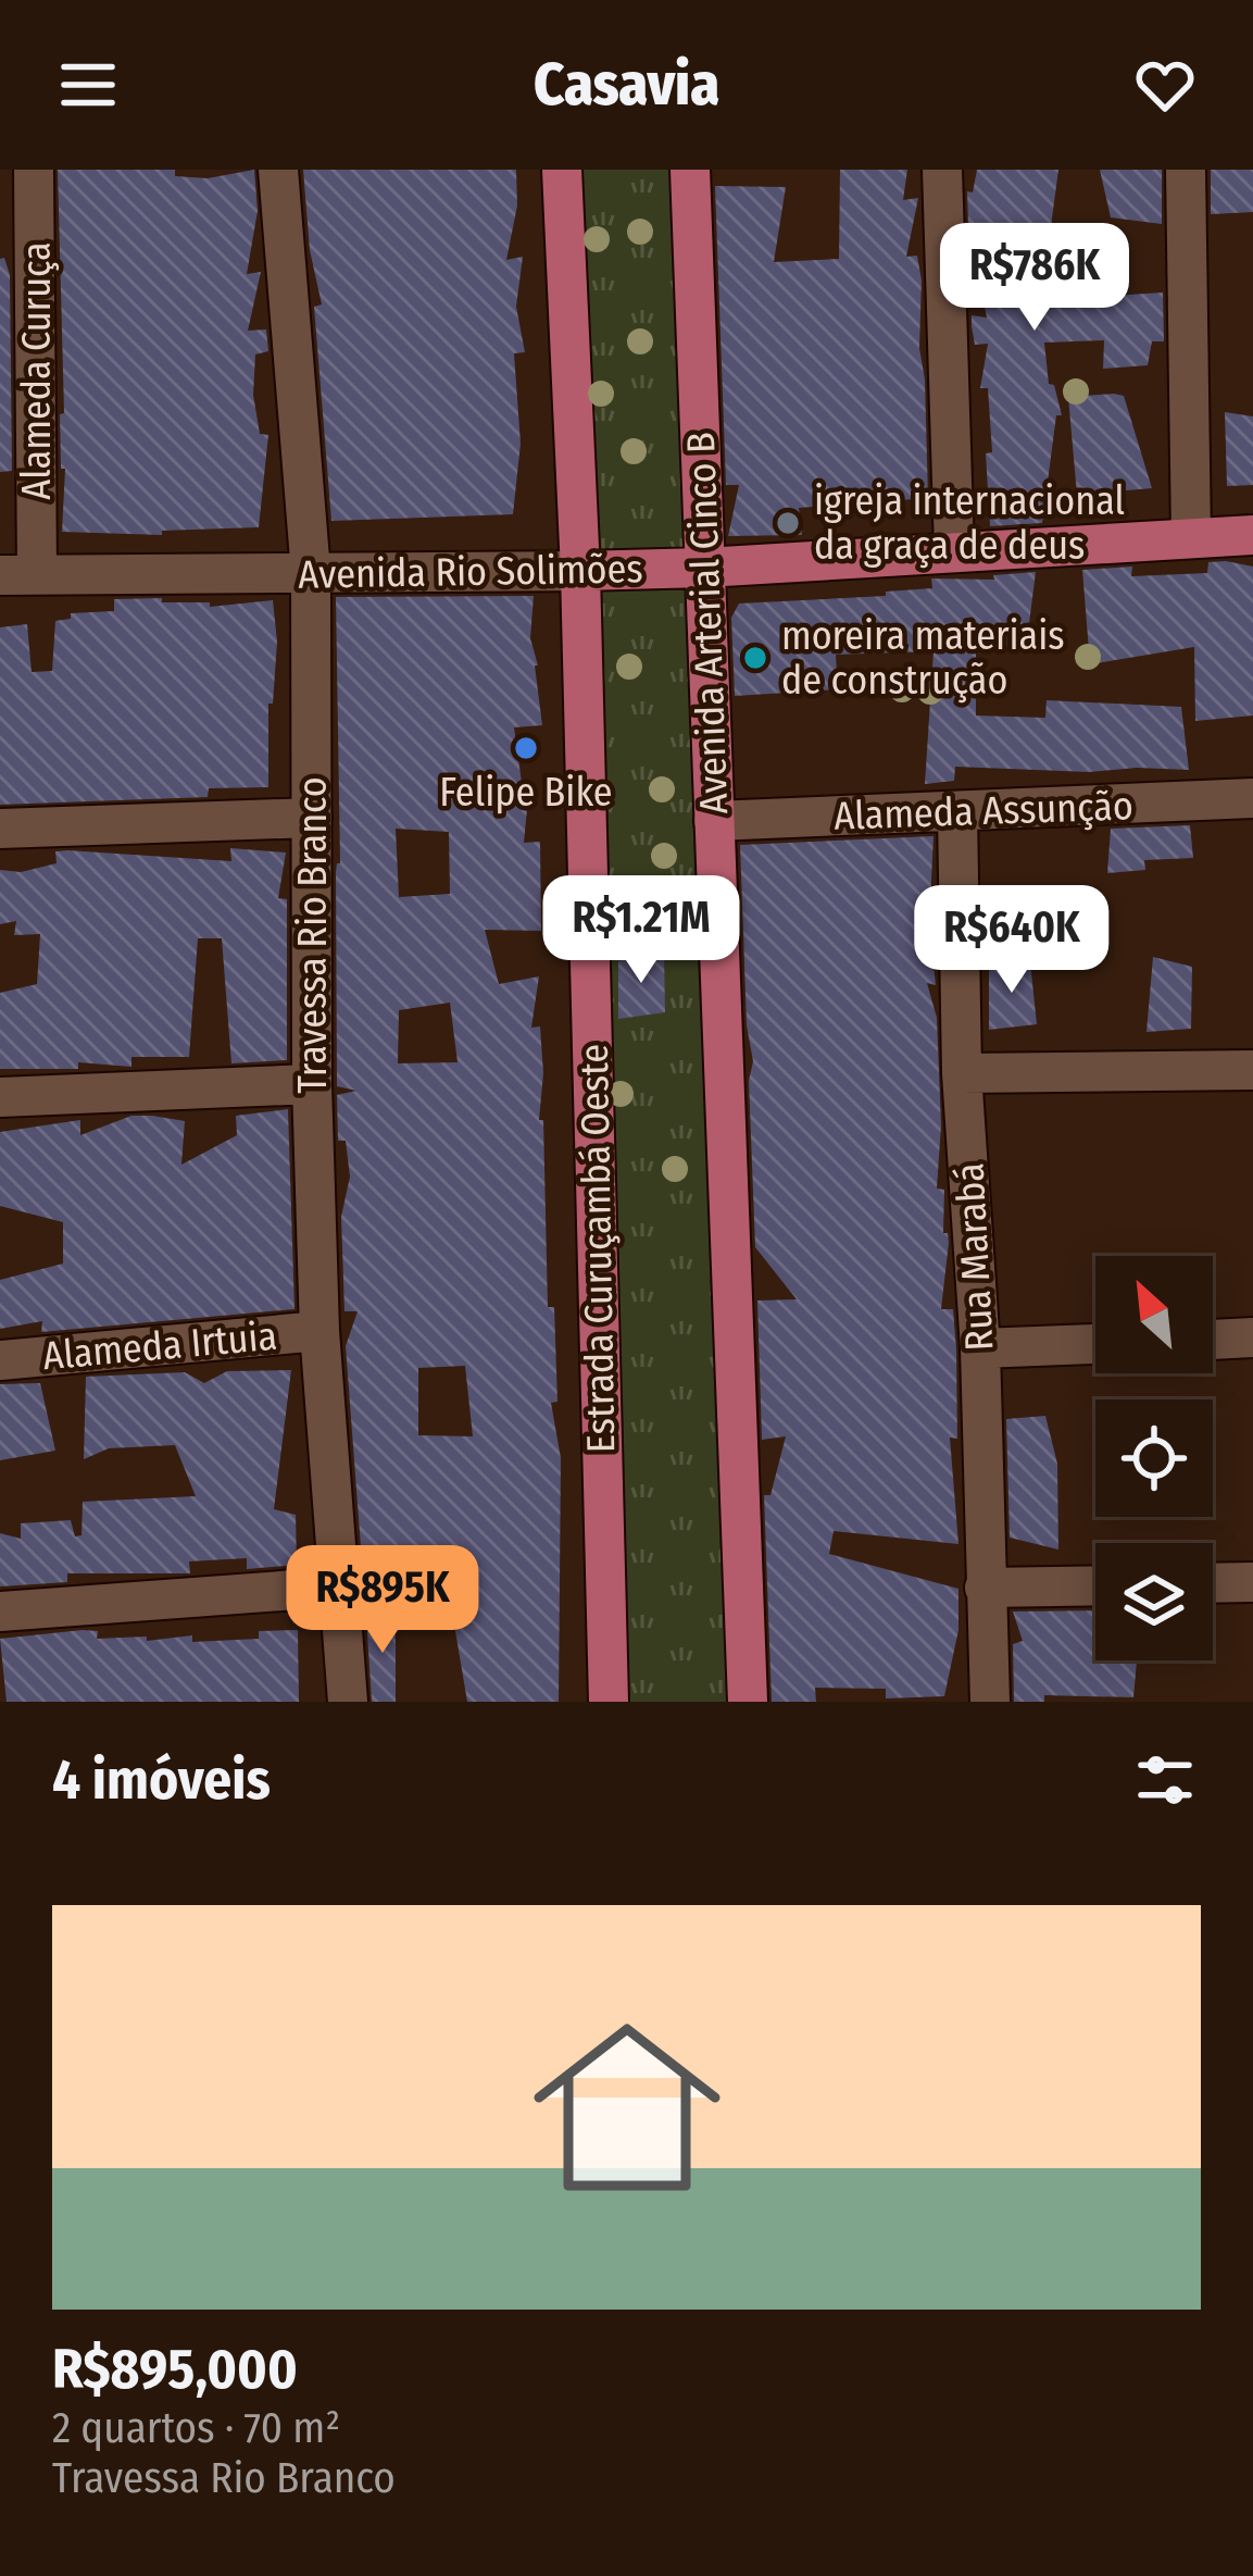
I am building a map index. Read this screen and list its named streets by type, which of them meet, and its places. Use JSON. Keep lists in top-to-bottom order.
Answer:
{
  "streets": {
    "main road": ["Avenida Rio Solimões", "Avenida Arterial Cinco B", "Estrada Curuçambá Oeste"],
    "street": [
      "Alameda Curuça",
      "Alameda Assunção",
      "Travessa Rio Branco",
      "Rua Marabá",
      "Alameda Irtuia"
    ]
  },
  "crossings": [
    ["Alameda Curuça", "Avenida Rio Solimões"],
    ["Avenida Rio Solimões", "Avenida Arterial Cinco B"],
    ["Avenida Rio Solimões", "Travessa Rio Branco"],
    ["Avenida Rio Solimões", "Estrada Curuçambá Oeste"],
    ["Avenida Arterial Cinco B", "Alameda Assunção"],
    ["Alameda Assunção", "Rua Marabá"],
    ["Travessa Rio Branco", "Alameda Irtuia"]
  ],
  "places": ["igreja internacional da graça de deus", "moreira materiais de construção", "Felipe Bike"],
  "north": "top left",
  "page": {
    "header": "Casavia",
    "price": [
      "R$786K",
      "R$1.21M",
      "R$640K",
      "R$895K"
    ],
    "heading": "4 imóveis",
    "list": [
      {
        "name": "R$895,000",
        "note": "2 quartos · 70 m² · Travessa Rio Branco"
      }
    ]
  }
}
